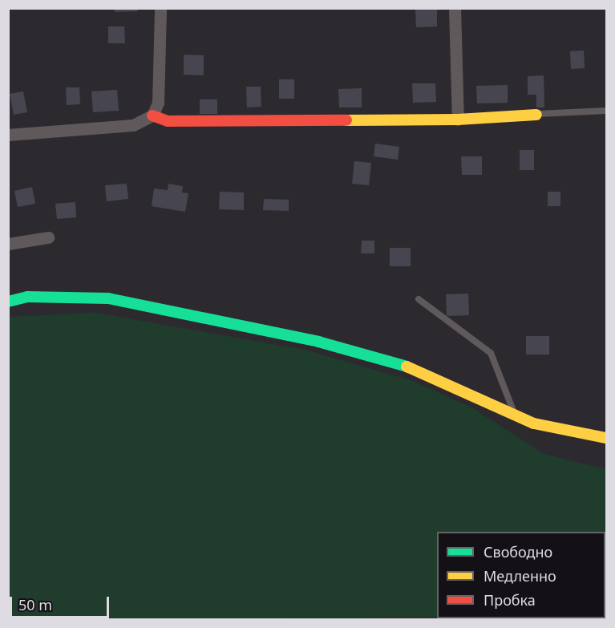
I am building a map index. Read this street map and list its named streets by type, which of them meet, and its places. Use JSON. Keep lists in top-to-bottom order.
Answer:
{
  "legend": ["Свободно", "Медленно", "Пробка"],
  "scale_bar": "50 m"
}
